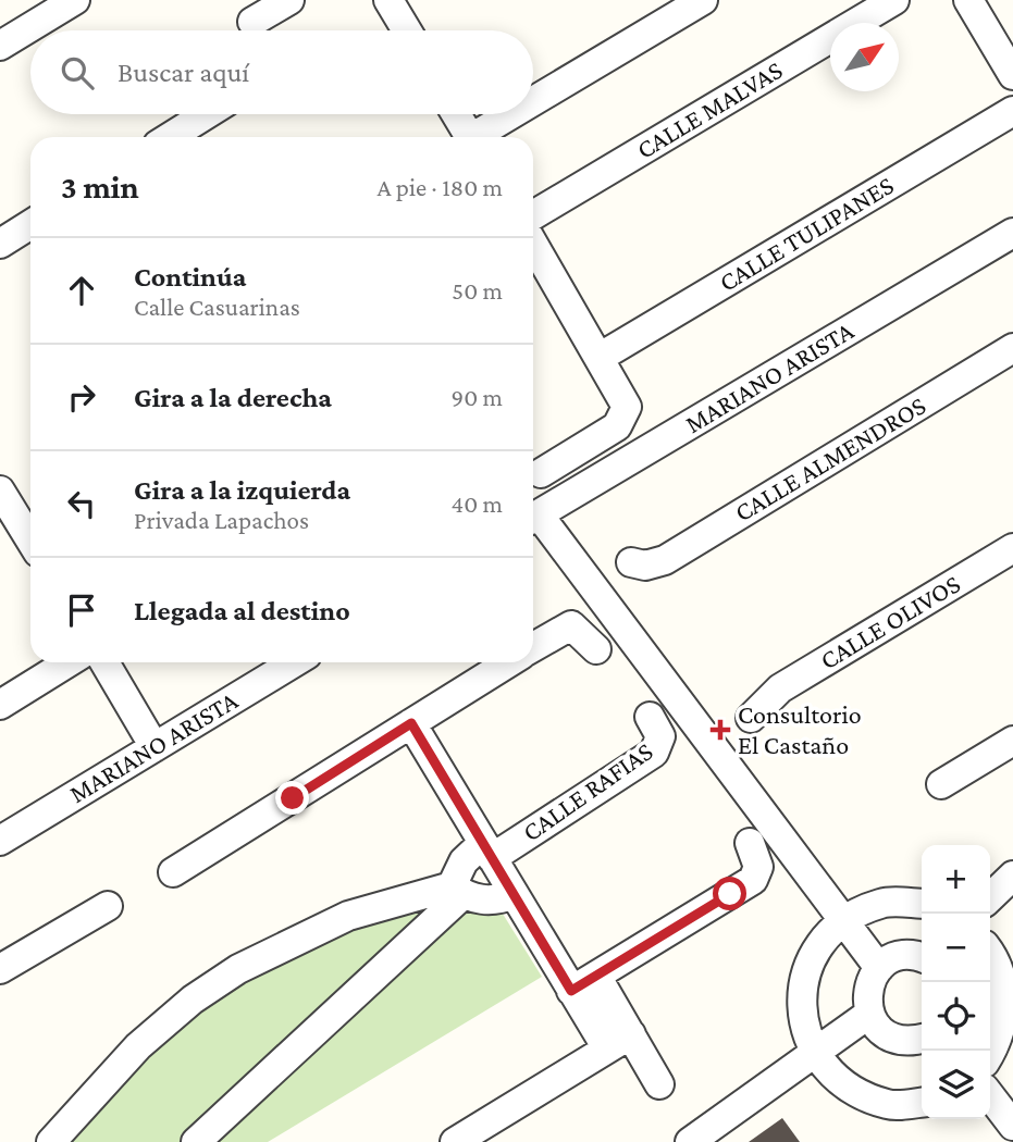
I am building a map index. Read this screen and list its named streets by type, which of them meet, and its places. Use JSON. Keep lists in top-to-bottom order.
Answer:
{
  "streets": {
    "street": [
      "CALLE MALVAS",
      "CALLE TULIPANES",
      "MARIANO ARISTA",
      "CALLE ALMENDROS",
      "CALLE OLIVOS",
      "CALLE RAFIAS"
    ]
  },
  "places": {
    "health": ["Consultorio El Castaño"]
  },
  "north": "top right",
  "page": {
    "search": "Buscar aquí",
    "heading": ["3 min", "A pie · 180 m"],
    "list": [
      ["Continúa", "Calle Casuarinas", "50 m"],
      ["Gira a la derecha", "90 m"],
      ["Gira a la izquierda", "Privada Lapachos", "40 m"],
      "Llegada al destino"
    ],
    "map_buttons": ["+", "−"]
  }
}
